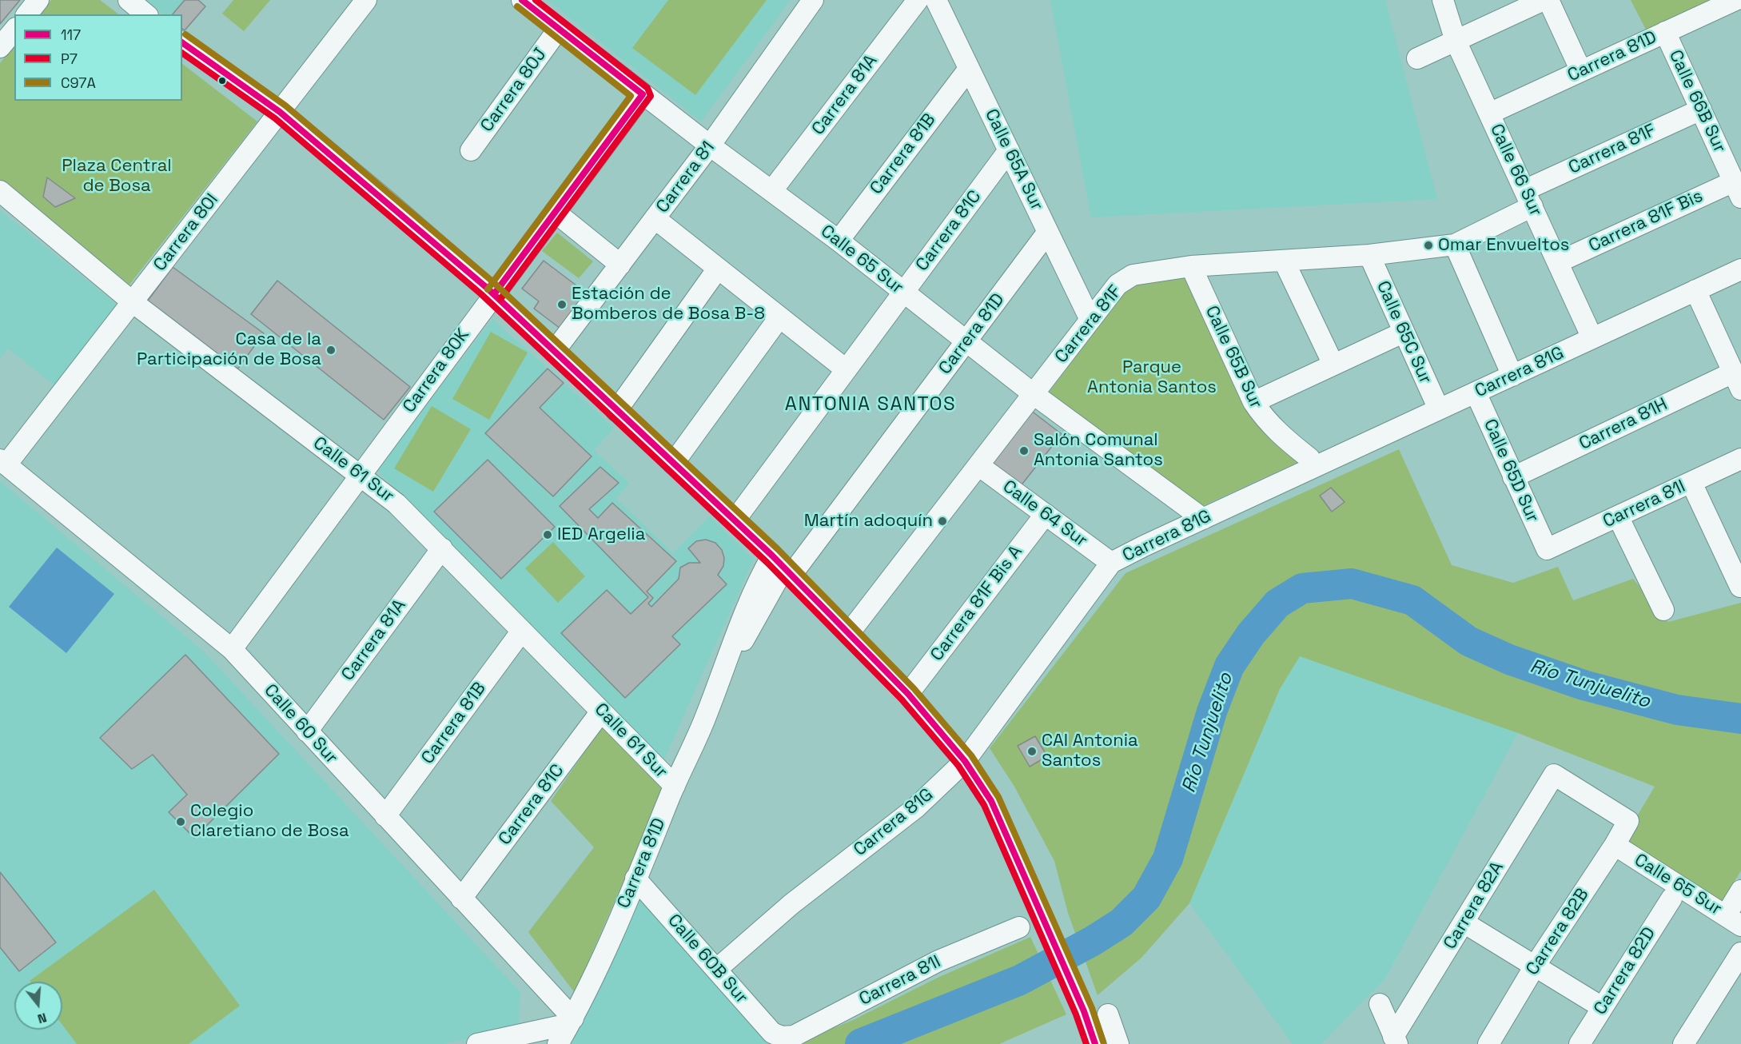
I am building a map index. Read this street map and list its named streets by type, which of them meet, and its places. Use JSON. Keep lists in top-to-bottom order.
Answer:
{
  "streets": {
    "street": [
      "Carrera 81D",
      "Carrera 80J",
      "Carrera 81A",
      "Calle 66B Sur",
      "Carrera 81F",
      "Carrera 81B",
      "Calle 65A Sur",
      "Calle 66 Sur",
      "Carrera 81",
      "Carrera 81F Bis",
      "Carrera 81C",
      "Carrera 80I",
      "Calle 65 Sur",
      "Calle 65C Sur",
      "Calle 65B Sur",
      "Carrera 80K",
      "Carrera 81G",
      "Carrera 81H",
      "Calle 61 Sur",
      "Calle 65D Sur",
      "Carrera 81I",
      "Calle 64 Sur",
      "Carrera 81F Bis A",
      "Calle 60 Sur",
      "Carrera 82A",
      "Carrera 82B",
      "Calle 60B Sur",
      "Carrera 82D"
    ]
  },
  "crossings": [
    ["Carrera 81D", "Calle 66B Sur"],
    ["Carrera 81D", "Calle 65A Sur"],
    ["Carrera 81D", "Calle 66 Sur"],
    ["Carrera 81D", "Calle 65 Sur"],
    ["Carrera 81D", "Calle 61 Sur"],
    ["Carrera 81D", "Calle 60 Sur"],
    ["Carrera 81D", "Calle 60B Sur"],
    ["Carrera 80J", "Calle 65 Sur"],
    ["Carrera 81A", "Calle 65 Sur"],
    ["Carrera 81A", "Calle 61 Sur"],
    ["Carrera 81A", "Calle 60 Sur"],
    ["Calle 66B Sur", "Carrera 81F"],
    ["Calle 66B Sur", "Carrera 81F Bis"],
    ["Carrera 81F", "Calle 65A Sur"],
    ["Carrera 81F", "Calle 66 Sur"],
    ["Carrera 81F", "Calle 65 Sur"],
    ["Carrera 81F", "Calle 65C Sur"],
    ["Carrera 81F", "Calle 65B Sur"],
    ["Carrera 81F", "Calle 64 Sur"],
    ["Carrera 81B", "Calle 65A Sur"],
    ["Carrera 81B", "Calle 65 Sur"],
    ["Carrera 81B", "Calle 61 Sur"],
    ["Carrera 81B", "Calle 60 Sur"],
    ["Calle 65A Sur", "Carrera 81C"],
    ["Calle 66 Sur", "Carrera 81F Bis"],
    ["Calle 66 Sur", "Carrera 81G"],
    ["Carrera 81", "Calle 65 Sur"],
    ["Carrera 81C", "Calle 65 Sur"],
    ["Carrera 81C", "Calle 61 Sur"],
    ["Carrera 81C", "Calle 60 Sur"],
    ["Carrera 80I", "Calle 61 Sur"],
    ["Carrera 80I", "Calle 60 Sur"],
    ["Calle 65 Sur", "Carrera 80K"],
    ["Calle 65 Sur", "Carrera 81G"],
    ["Calle 65 Sur", "Carrera 82B"],
    ["Calle 65C Sur", "Carrera 81G"],
    ["Carrera 80K", "Calle 61 Sur"],
    ["Carrera 80K", "Calle 60 Sur"],
    ["Carrera 81G", "Calle 65D Sur"],
    ["Carrera 81G", "Calle 64 Sur"],
    ["Carrera 81G", "Calle 60B Sur"],
    ["Carrera 81H", "Calle 65D Sur"],
    ["Calle 65D Sur", "Carrera 81I"],
    ["Carrera 81I", "Calle 60B Sur"],
    ["Calle 64 Sur", "Carrera 81F Bis A"],
    ["Carrera 82A", "Carrera 82B"]
  ],
  "districts": ["ANTONIA SANTOS"],
  "water": ["Río Tunjuelito"],
  "parks": ["Plaza Central de Bosa", "Parque Antonia Santos"],
  "places": [
    "Omar Envueltos",
    "Estación de Bomberos de Bosa B-8",
    "Casa de la Participación de Bosa",
    "Salón Comunal Antonia Santos",
    "Martín adoquín",
    "IED Argelia",
    "CAI Antonia Santos",
    "Colegio Claretiano de Bosa"
  ],
  "lines": ["transit line 117", "transit line P7", "transit line C97A"],
  "legend": ["117", "P7", "C97A"],
  "north": "bottom"
}
